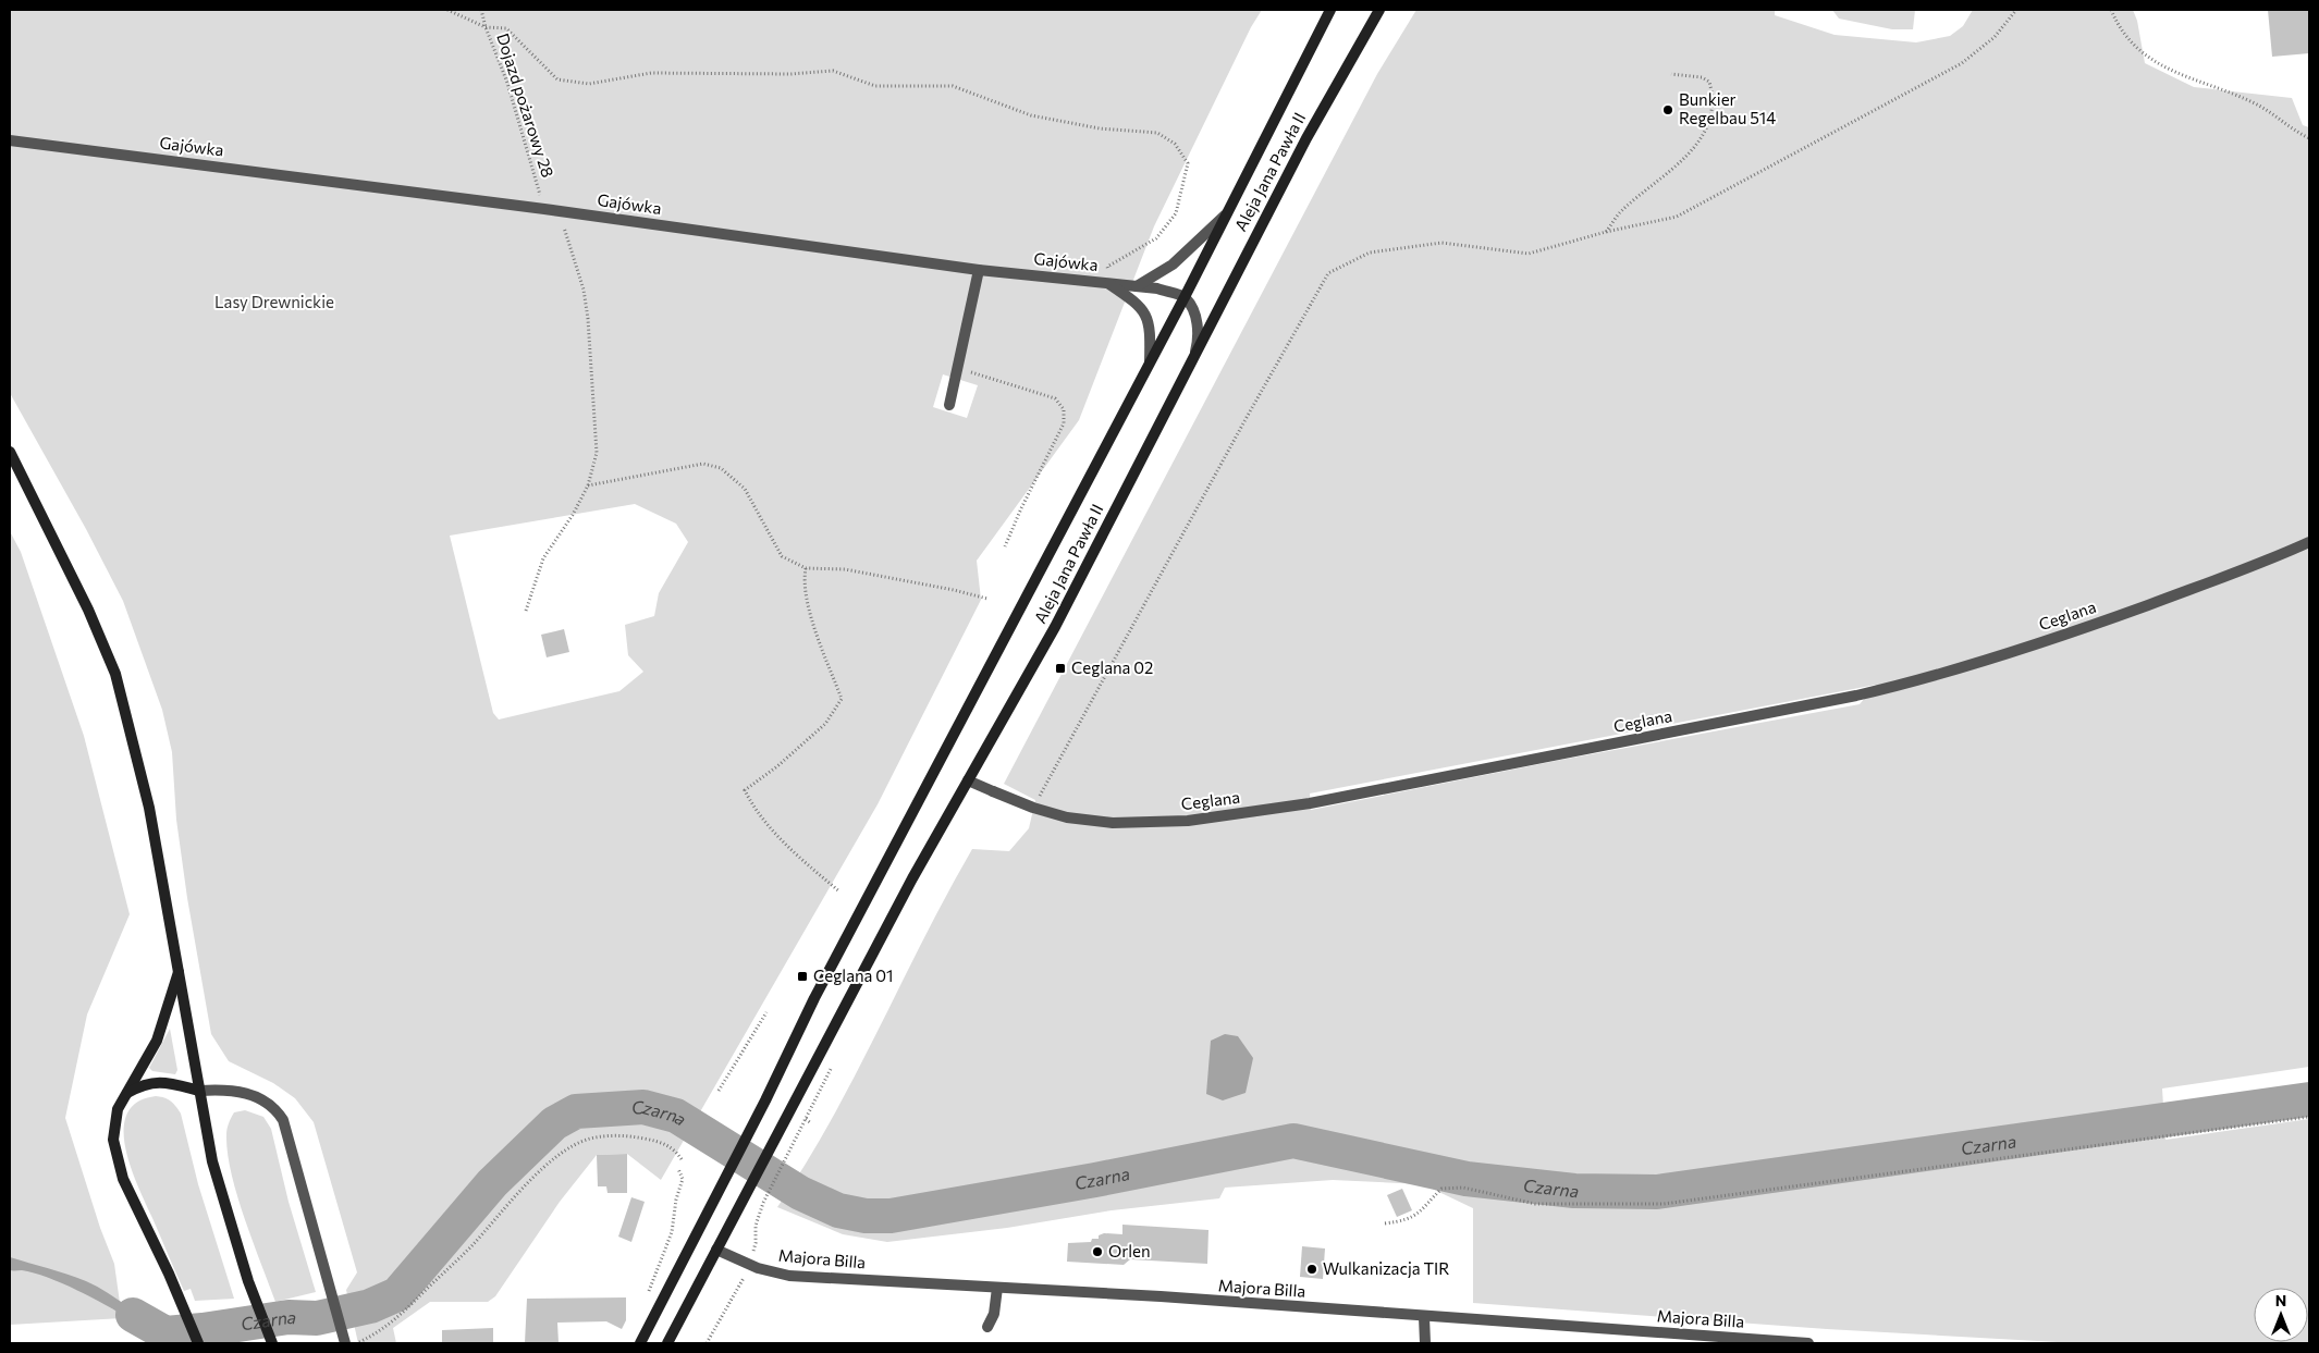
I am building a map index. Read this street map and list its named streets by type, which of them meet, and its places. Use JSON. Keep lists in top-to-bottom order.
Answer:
{
  "streets": {
    "main road": ["Aleja Jana Pawła II"],
    "street": ["Gajówka", "Ceglana", "Majora Billa"],
    "path": ["Dojazd pożarowy 28"]
  },
  "crossings": [
    ["Dojazd pożarowy 28", "Gajówka"],
    ["Gajówka", "Aleja Jana Pawła II"],
    ["Aleja Jana Pawła II", "Ceglana"],
    ["Aleja Jana Pawła II", "Majora Billa"]
  ],
  "water": ["Czarna"],
  "parks": ["Lasy Drewnickie"],
  "places": {
    "other": ["Bunkier Regelbau 514", "Orlen", "Wulkanizacja TIR"],
    "transit": ["Ceglana 02", "Ceglana 01"]
  },
  "north": "top"
}
